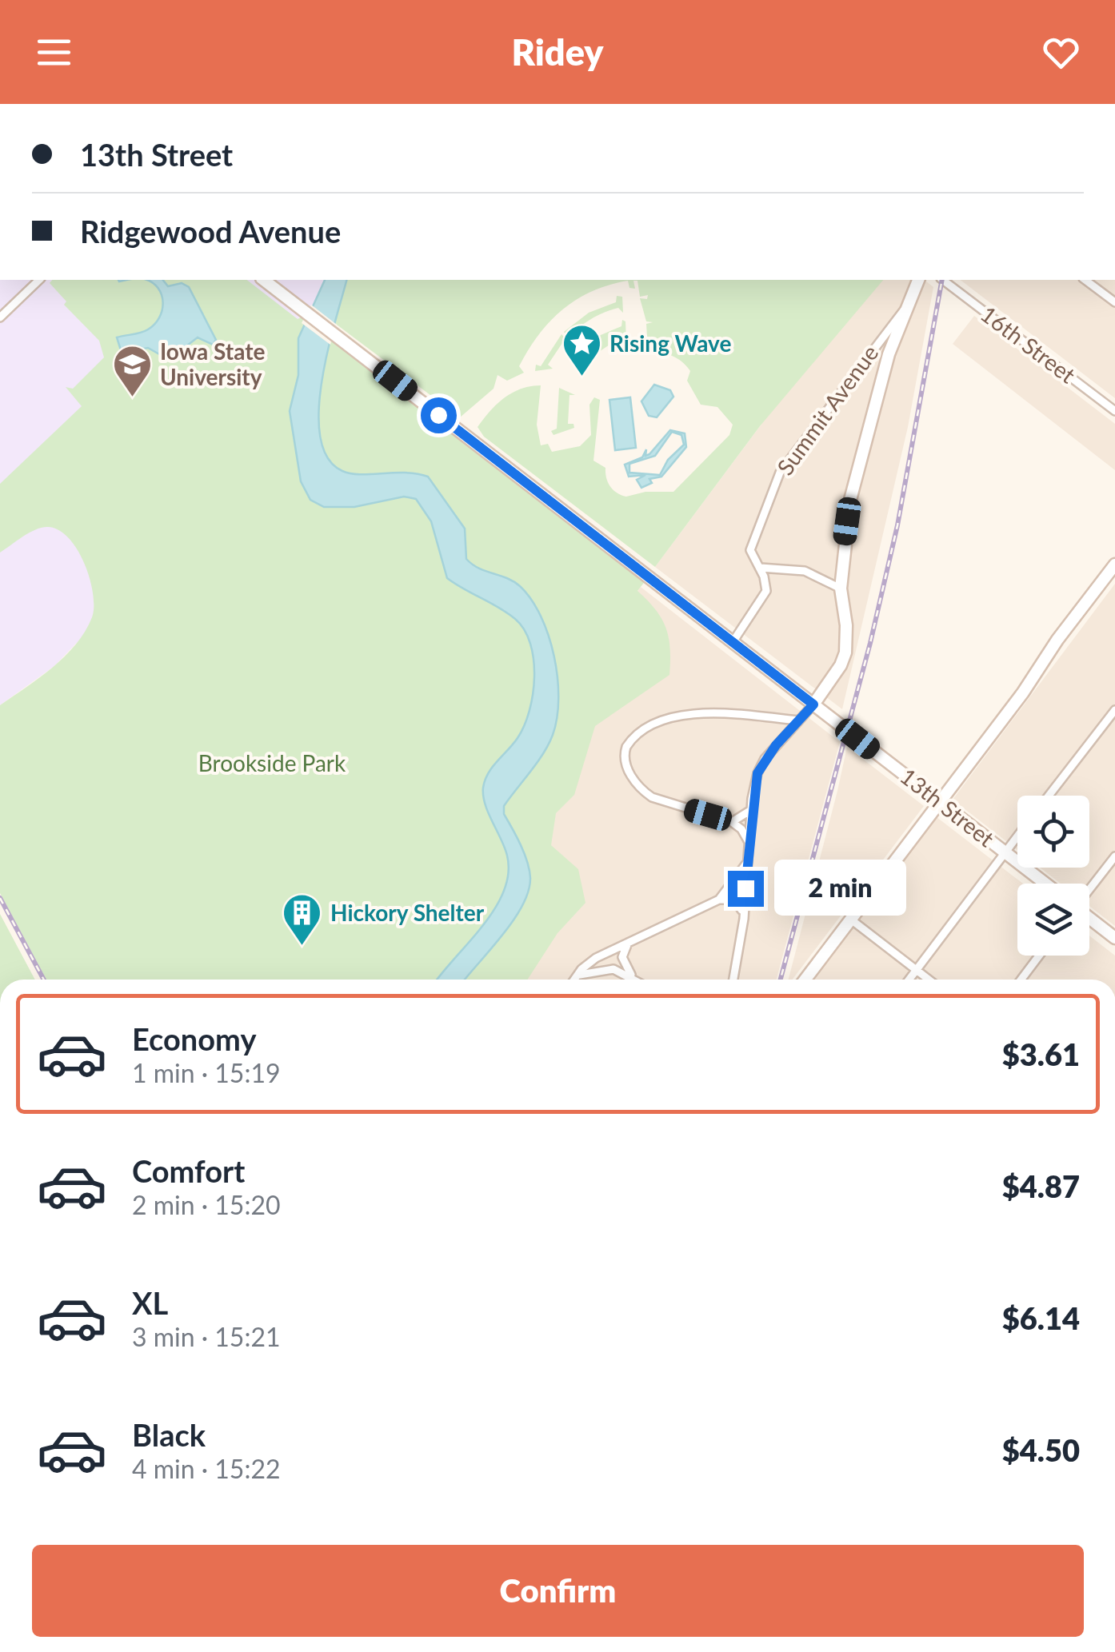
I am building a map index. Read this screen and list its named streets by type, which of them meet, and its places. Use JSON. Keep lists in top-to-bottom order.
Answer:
{
  "streets": {
    "main road": ["13th Street"],
    "street": ["16th Street", "Summit Avenue"]
  },
  "crossings": [
    ["Summit Avenue", "13th Street"]
  ],
  "parks": ["Brookside Park"],
  "places": {
    "place": ["Rising Wave"],
    "school or university": ["Iowa State University"],
    "building": ["Hickory Shelter"]
  },
  "page": {
    "header": "Ridey",
    "banner": ["13th Street", "Ridgewood Avenue"],
    "bubble": "2 min",
    "list": [
      {
        "name": "Economy",
        "note": "1 min · 15:19",
        "value": "$3.61"
      },
      {
        "name": "Comfort",
        "note": "2 min · 15:20",
        "value": "$4.87"
      },
      {
        "name": "XL",
        "note": "3 min · 15:21",
        "value": "$6.14"
      },
      {
        "name": "Black",
        "note": "4 min · 15:22",
        "value": "$4.50"
      }
    ],
    "buttons": "Confirm"
  }
}
